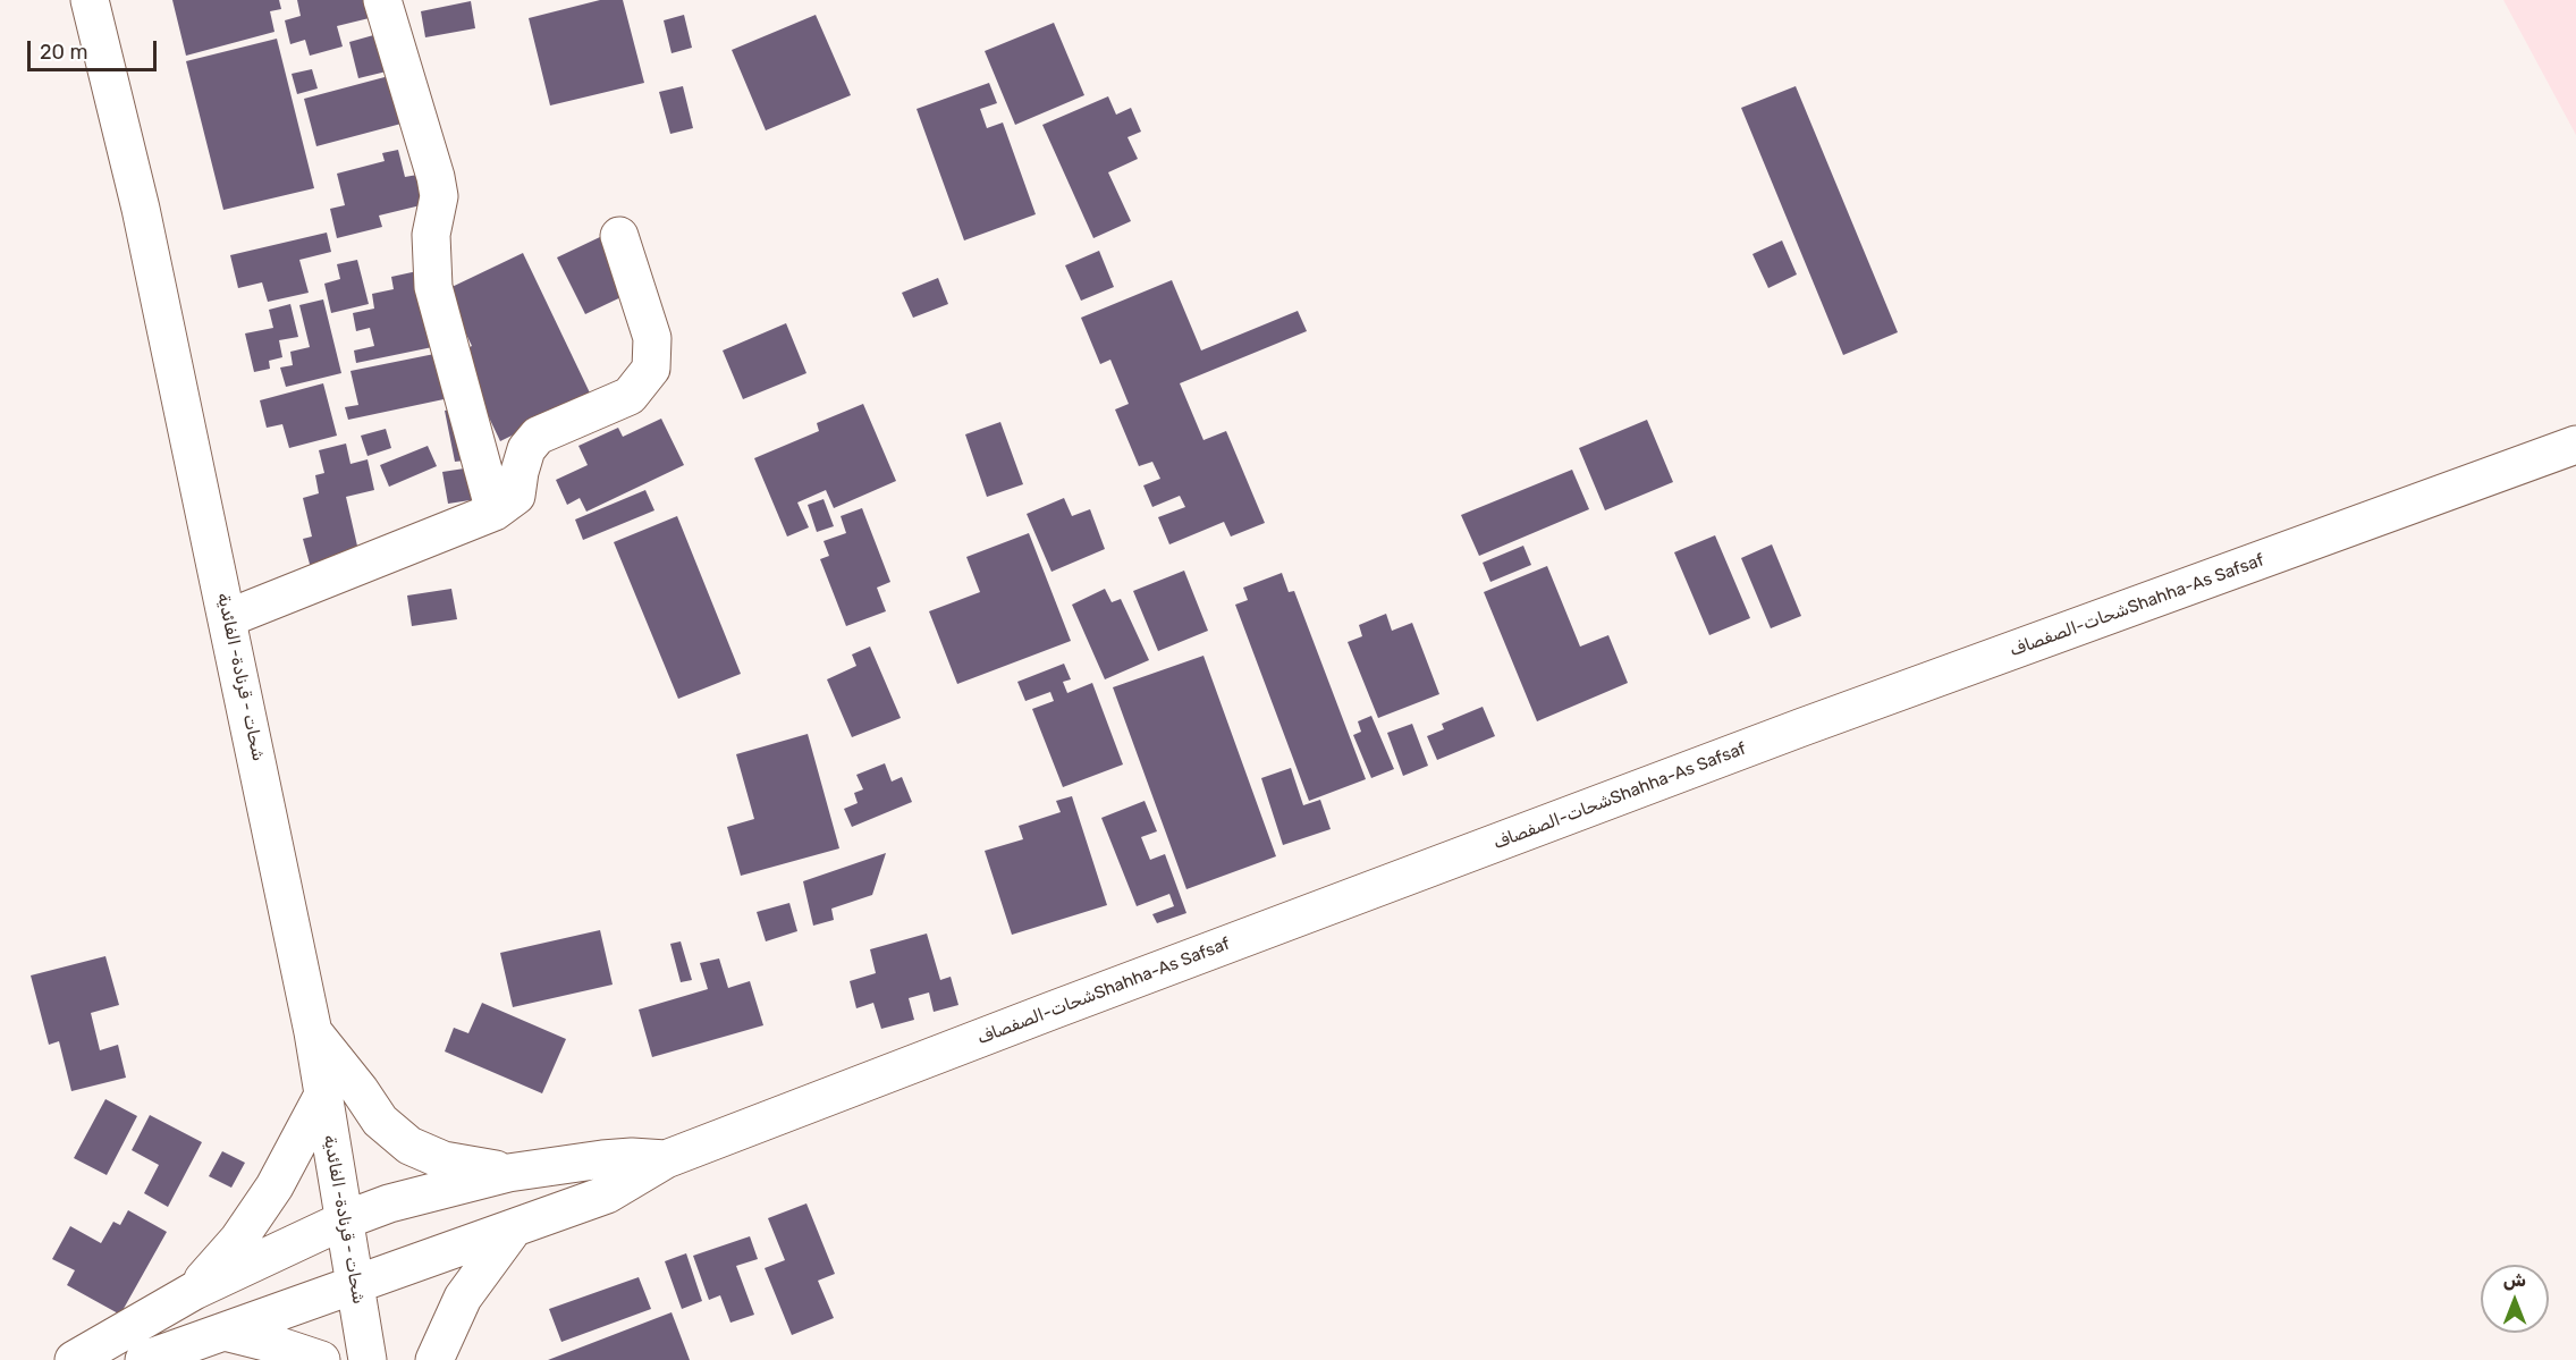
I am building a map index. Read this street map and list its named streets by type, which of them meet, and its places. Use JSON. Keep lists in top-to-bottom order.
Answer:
{
  "streets": {
    "main road": ["شحات-الصفصافShahha-As Safsaf", "شحات - قرنادة- الفائدية"]
  },
  "crossings": [
    ["شحات-الصفصافShahha-As Safsaf", "شحات - قرنادة- الفائدية"]
  ],
  "scale_bar": "20 m",
  "north": "top"
}
